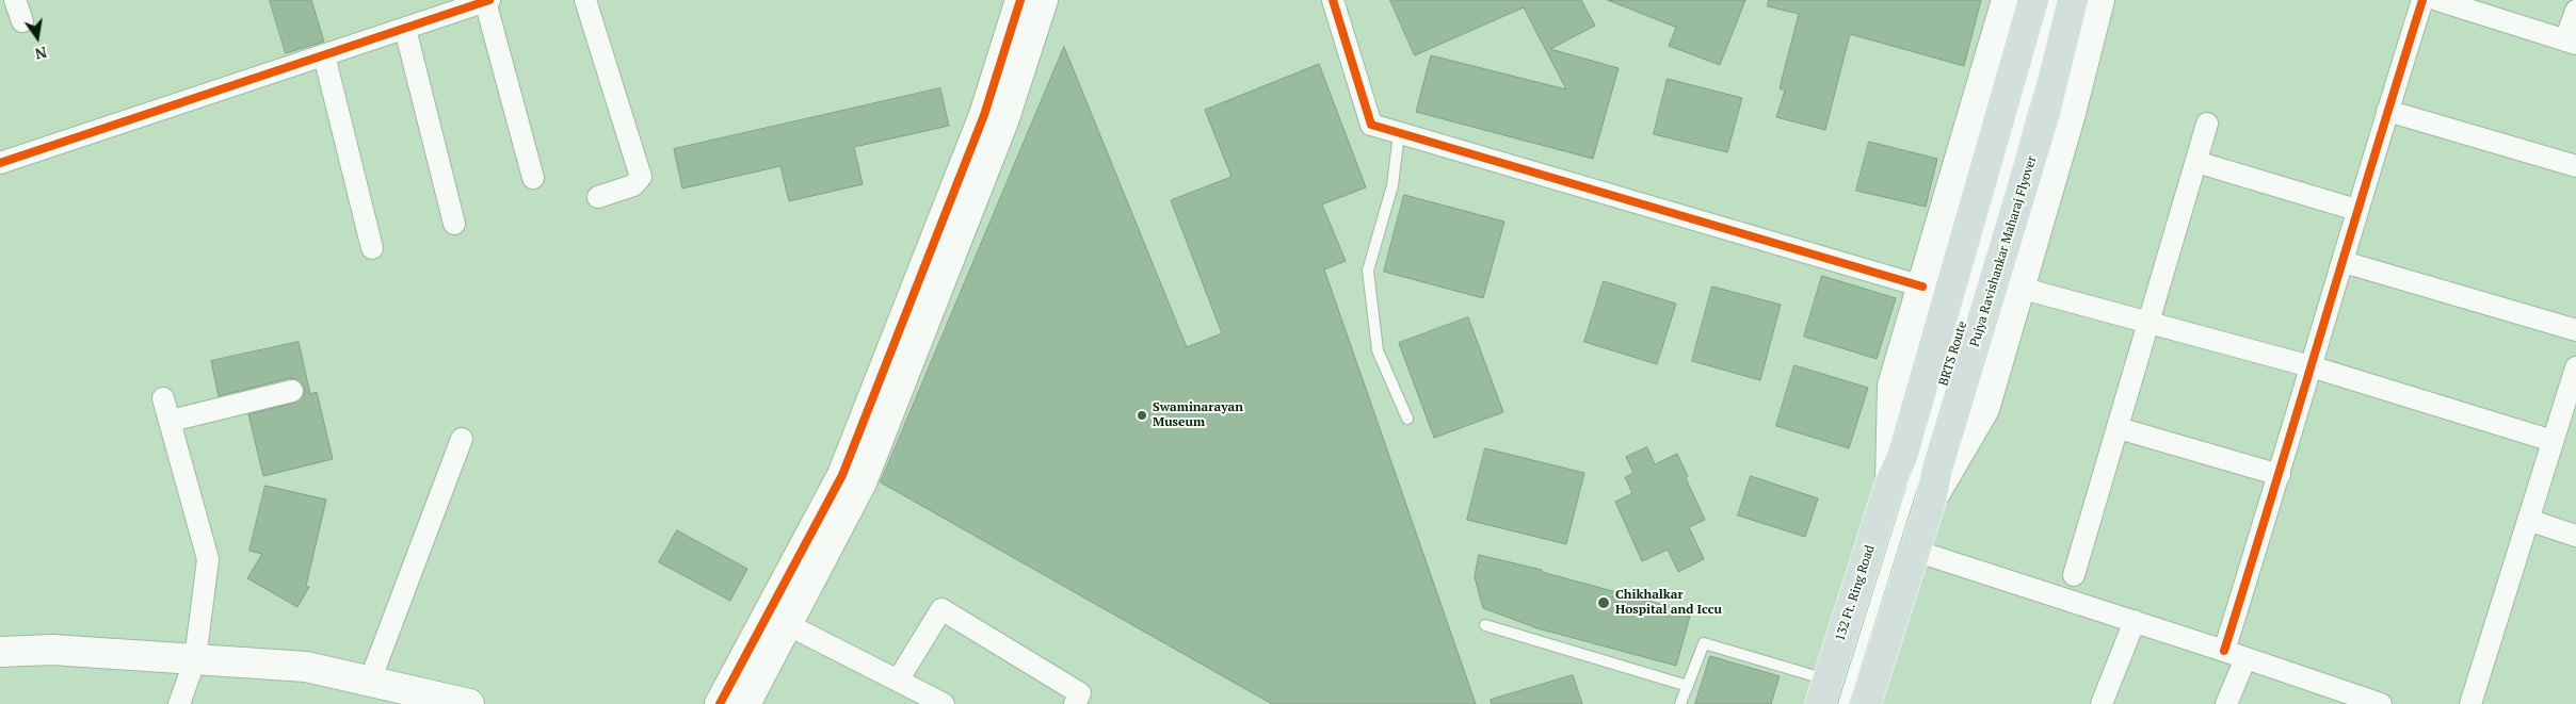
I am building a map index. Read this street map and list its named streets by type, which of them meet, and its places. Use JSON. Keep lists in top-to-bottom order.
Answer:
{
  "streets": {
    "main road": ["Pujya Ravishankar Maharaj Flyover", "132 Ft. Ring Road"],
    "lane": ["BRTS Route"]
  },
  "places": ["Swaminarayan Museum", "Chikhalkar Hospital and Iccu"],
  "north": "bottom"
}
